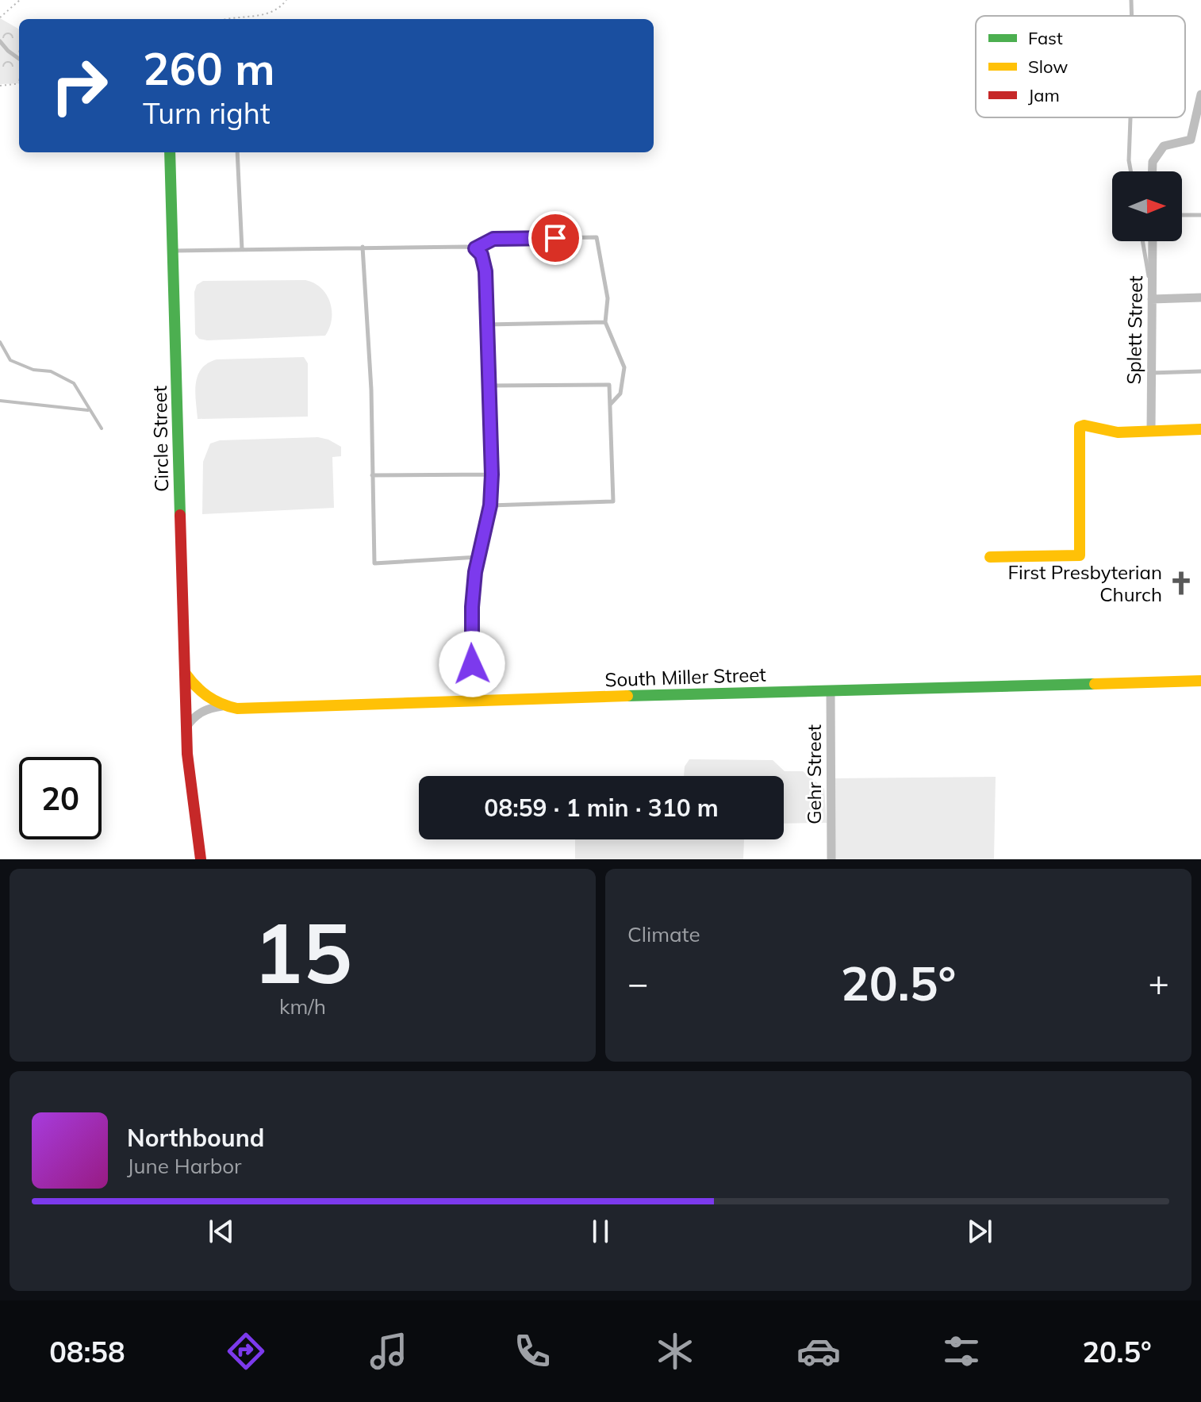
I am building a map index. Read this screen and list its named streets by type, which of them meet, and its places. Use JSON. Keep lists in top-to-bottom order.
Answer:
{
  "streets": {
    "street": [
      "Splett Street",
      "Circle Street",
      "South Miller Street",
      "Gehr Street"
    ]
  },
  "crossings": [
    ["Circle Street", "South Miller Street"],
    ["South Miller Street", "Gehr Street"]
  ],
  "places": {
    "church": ["First Presbyterian Church"]
  },
  "legend": ["Fast", "Slow", "Jam"],
  "north": "right",
  "page": {
    "turn": ["260 m", "Turn right"],
    "limit": "20",
    "trip": "08:59 · 1 min · 310 m",
    "tile": [
      ["15", "km/h"],
      "Climate"
    ],
    "heat": ["−", "20.5°", "+"],
    "song": ["Northbound", "June Harbor"],
    "tabs": ["08:58", "20.5°"]
  }
}
